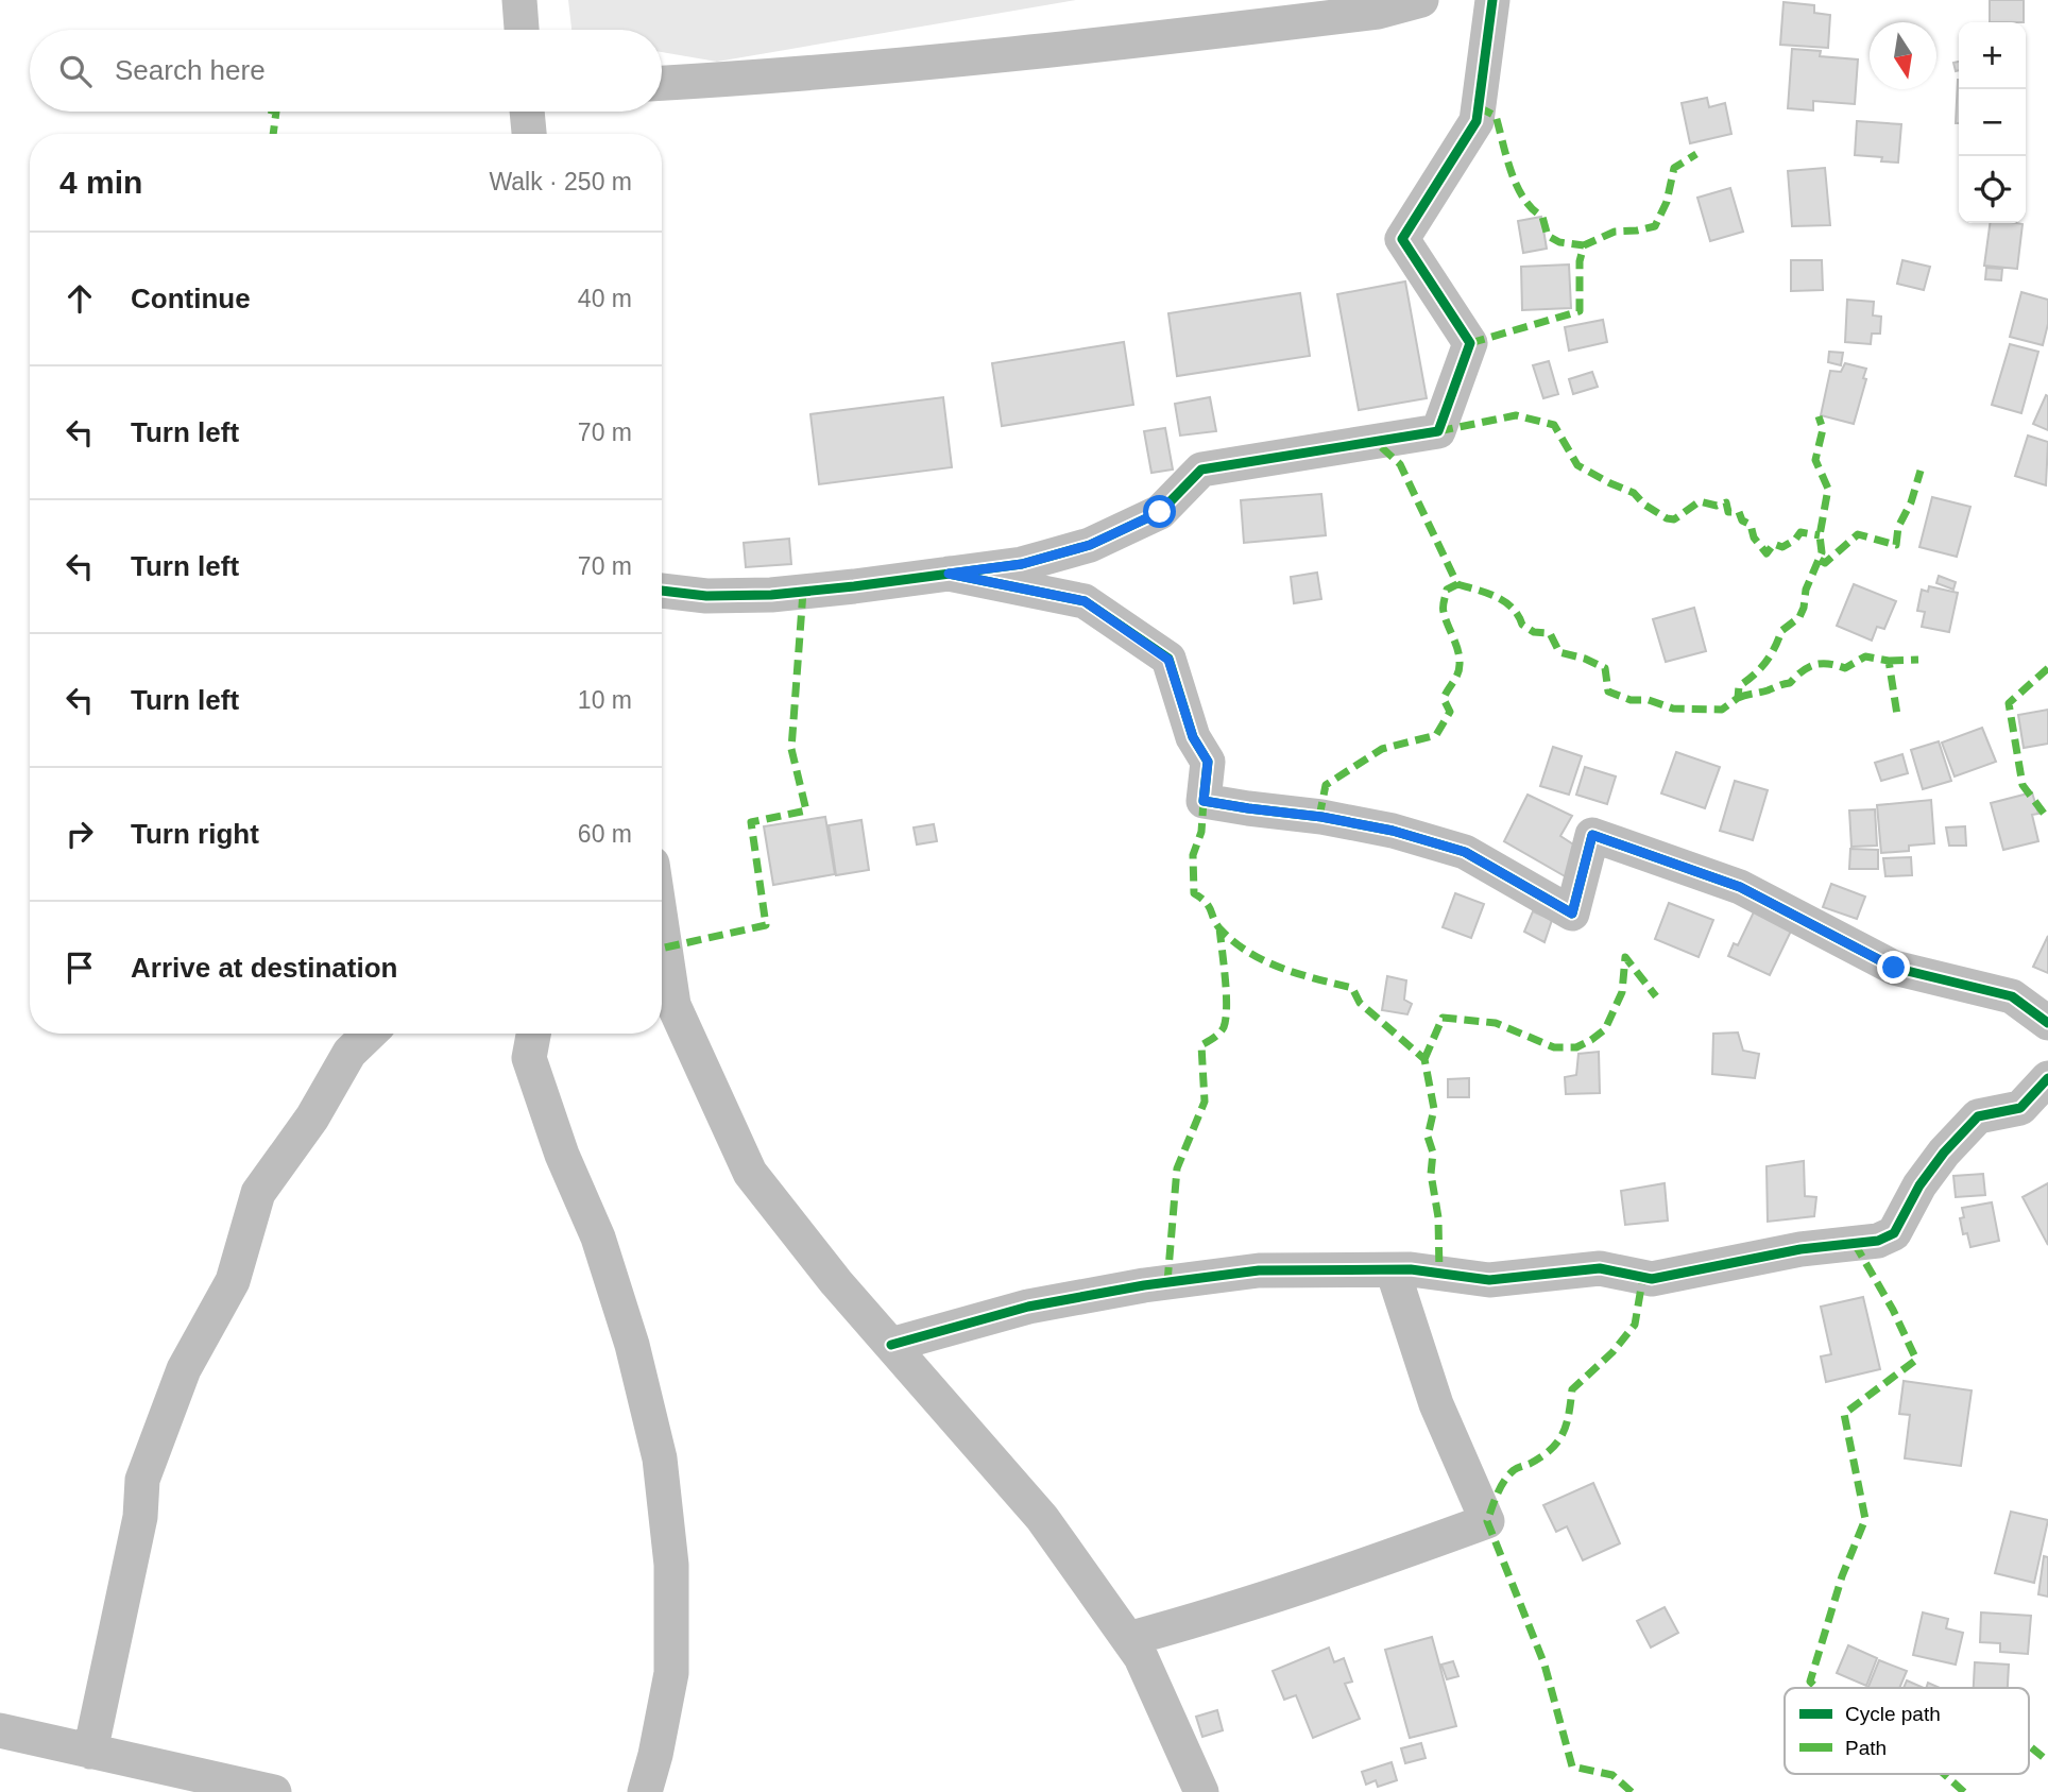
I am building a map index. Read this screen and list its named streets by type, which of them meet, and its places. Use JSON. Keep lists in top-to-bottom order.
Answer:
{
  "legend": ["Cycle path", "Path"],
  "north": "bottom",
  "page": {
    "map_buttons": ["+", "−"],
    "search": "Search here",
    "heading": ["4 min", "Walk · 250 m"],
    "list": [
      ["Continue", "40 m"],
      ["Turn left", "70 m"],
      ["Turn left", "70 m"],
      ["Turn left", "10 m"],
      ["Turn right", "60 m"],
      "Arrive at destination"
    ]
  }
}
